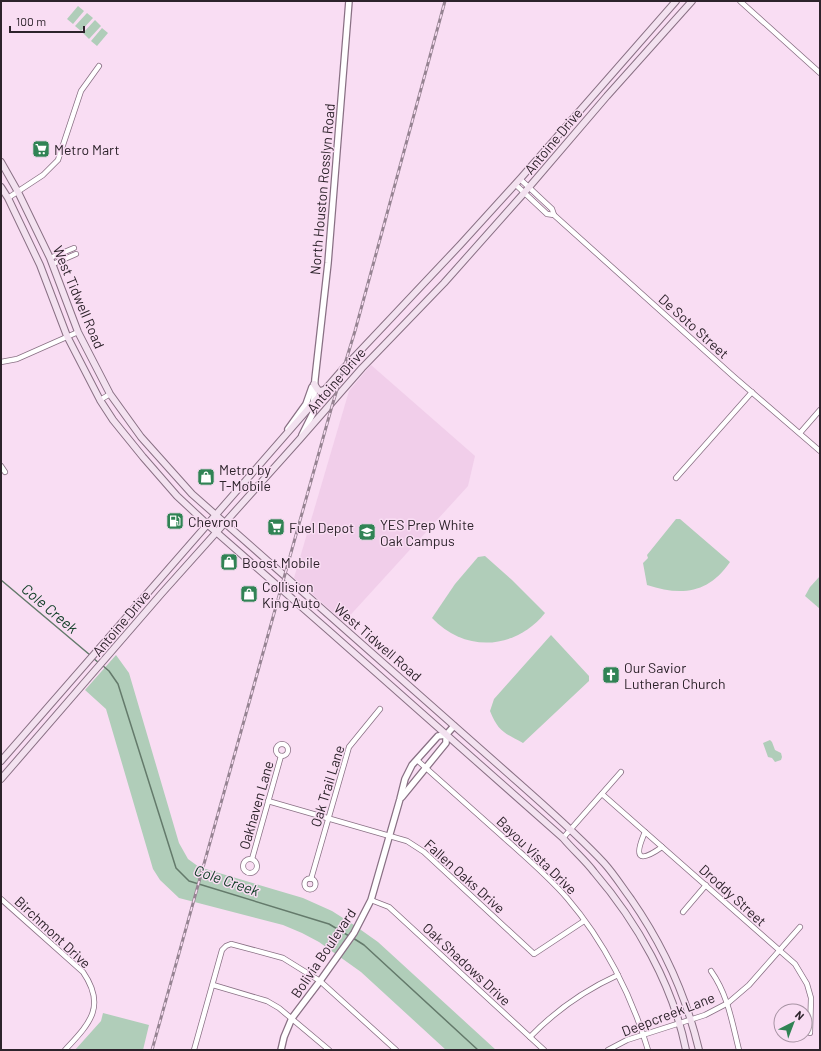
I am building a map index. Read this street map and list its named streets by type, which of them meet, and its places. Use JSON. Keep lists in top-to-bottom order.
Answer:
{
  "streets": {
    "main road": ["Antoine Drive", "West Tidwell Road"],
    "street": [
      "North Houston Rosslyn Road",
      "De Soto Street",
      "Oak Trail Lane",
      "Oakhaven Lane",
      "Bayou Vista Drive",
      "Fallen Oaks Drive",
      "Droddy Street",
      "Birchmont Drive",
      "Bolivia Boulevard",
      "Oak Shadows Drive",
      "Deepcreek Lane"
    ]
  },
  "crossings": [
    ["Antoine Drive", "North Houston Rosslyn Road"],
    ["Antoine Drive", "West Tidwell Road"],
    ["Antoine Drive", "De Soto Street"],
    ["West Tidwell Road", "Bolivia Boulevard"],
    ["West Tidwell Road", "Deepcreek Lane"],
    ["Oak Trail Lane", "Fallen Oaks Drive"],
    ["Oakhaven Lane", "Fallen Oaks Drive"],
    ["Bayou Vista Drive", "Fallen Oaks Drive"],
    ["Bayou Vista Drive", "Bolivia Boulevard"],
    ["Bayou Vista Drive", "Deepcreek Lane"],
    ["Fallen Oaks Drive", "Bolivia Boulevard"],
    ["Droddy Street", "Deepcreek Lane"],
    ["Bolivia Boulevard", "Oak Shadows Drive"]
  ],
  "water": ["Cole Creek"],
  "places": {
    "supermarket": ["Metro Mart", "Fuel Depot"],
    "shop": ["Metro by T-Mobile", "Boost Mobile", "Collision King Auto"],
    "fuel station": ["Chevron"],
    "school or university": ["YES Prep White Oak Campus"],
    "church": ["Our Savior Lutheran Church"]
  },
  "scale_bar": "100 m",
  "north": "top right"
}
